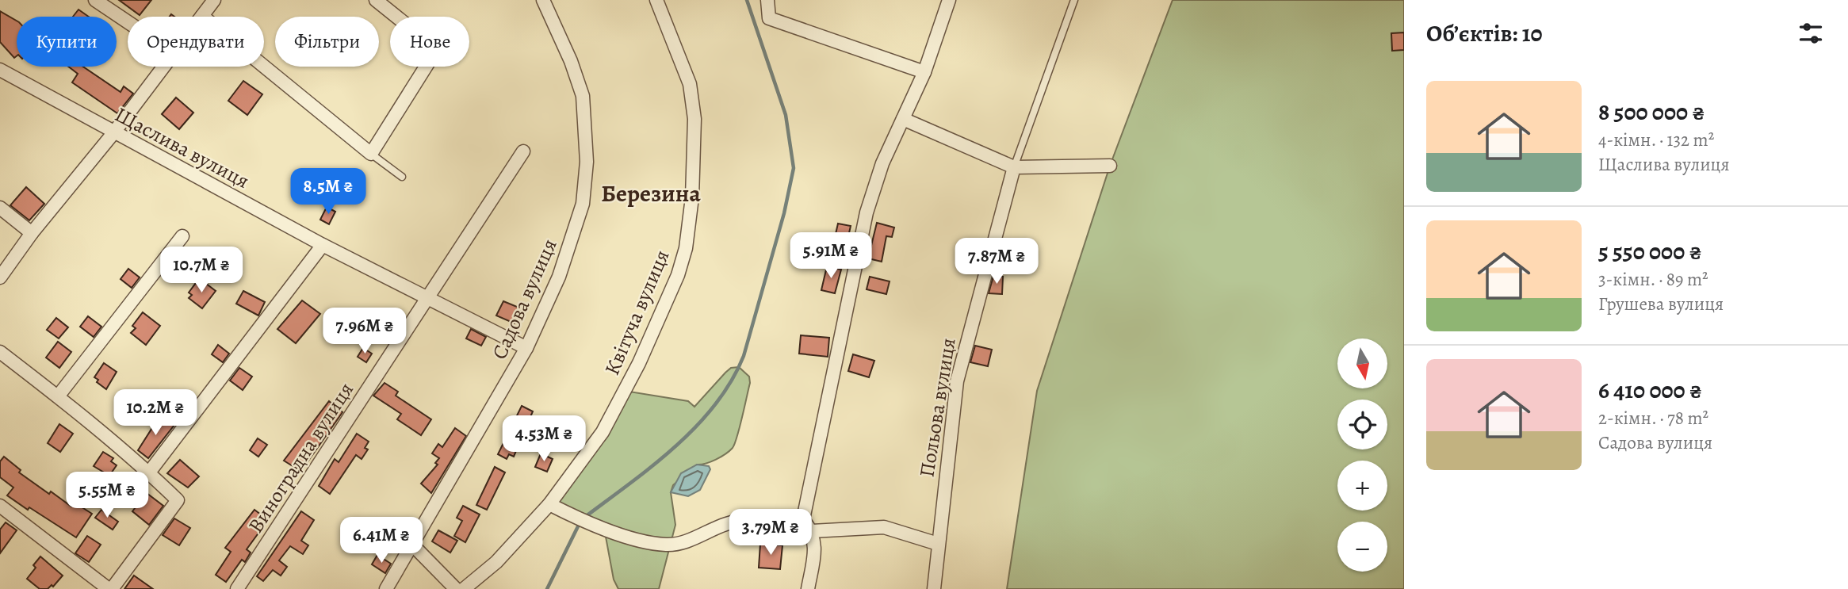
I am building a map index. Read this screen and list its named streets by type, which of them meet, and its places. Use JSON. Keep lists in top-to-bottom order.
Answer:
{
  "streets": {
    "street": [
      "Щаслива вулиця",
      "Садова вулиця",
      "Квітуча вулиця",
      "Польова вулиця",
      "Виноградна вулиця"
    ]
  },
  "crossings": [
    ["Щаслива вулиця", "Садова вулиця"],
    ["Щаслива вулиця", "Виноградна вулиця"]
  ],
  "districts": ["Березина"],
  "north": "bottom",
  "page": {
    "heading": "Об’єктів: 10",
    "chip": [
      "Купити",
      "Орендувати",
      "Фільтри",
      "Нове"
    ],
    "list": [
      {
        "name": "8 500 000 ₴",
        "note": "4-кімн. · 132 m² · Щаслива вулиця"
      },
      {
        "name": "5 550 000 ₴",
        "note": "3-кімн. · 89 m² · Грушева вулиця"
      },
      {
        "name": "6 410 000 ₴",
        "note": "2-кімн. · 78 m² · Садова вулиця"
      }
    ],
    "price": [
      "8.5M ₴",
      "5.91M ₴",
      "7.87M ₴",
      "10.7M ₴",
      "7.96M ₴",
      "10.2M ₴",
      "4.53M ₴",
      "5.55M ₴",
      "3.79M ₴",
      "6.41M ₴"
    ],
    "map_buttons": ["+", "−"]
  }
}
